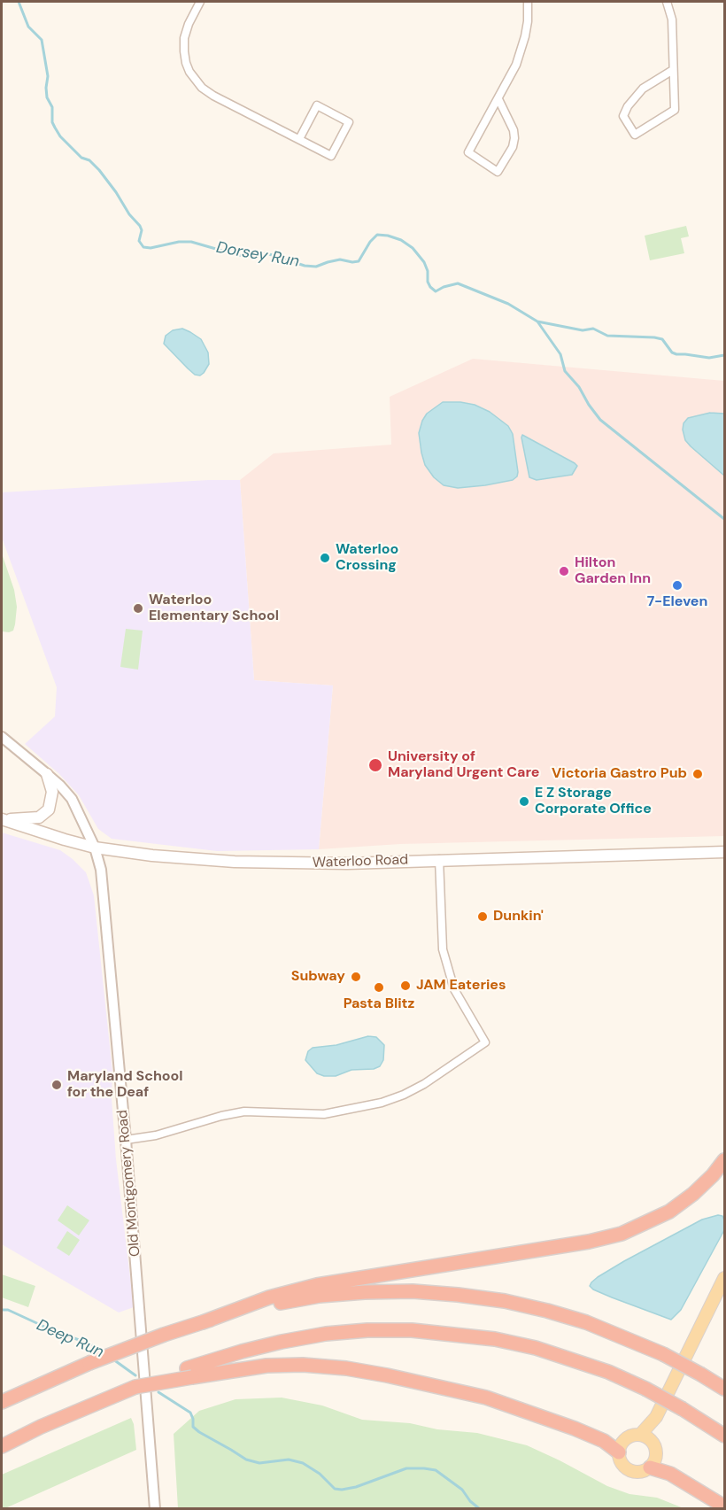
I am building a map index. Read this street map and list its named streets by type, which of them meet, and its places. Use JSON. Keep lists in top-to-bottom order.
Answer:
{
  "streets": {
    "main road": ["Waterloo Road"],
    "street": ["Old Montgomery Road"]
  },
  "crossings": [
    ["Waterloo Road", "Old Montgomery Road"]
  ],
  "water": ["Dorsey Run", "Deep Run"],
  "places": [
    "Waterloo Crossing",
    "Hilton Garden Inn",
    "7-Eleven",
    "Waterloo Elementary School",
    "University of Maryland Urgent Care",
    "Victoria Gastro Pub",
    "E Z Storage Corporate Office",
    "Dunkin'",
    "Subway",
    "JAM Eateries",
    "Pasta Blitz",
    "Maryland School for the Deaf"
  ]
}
